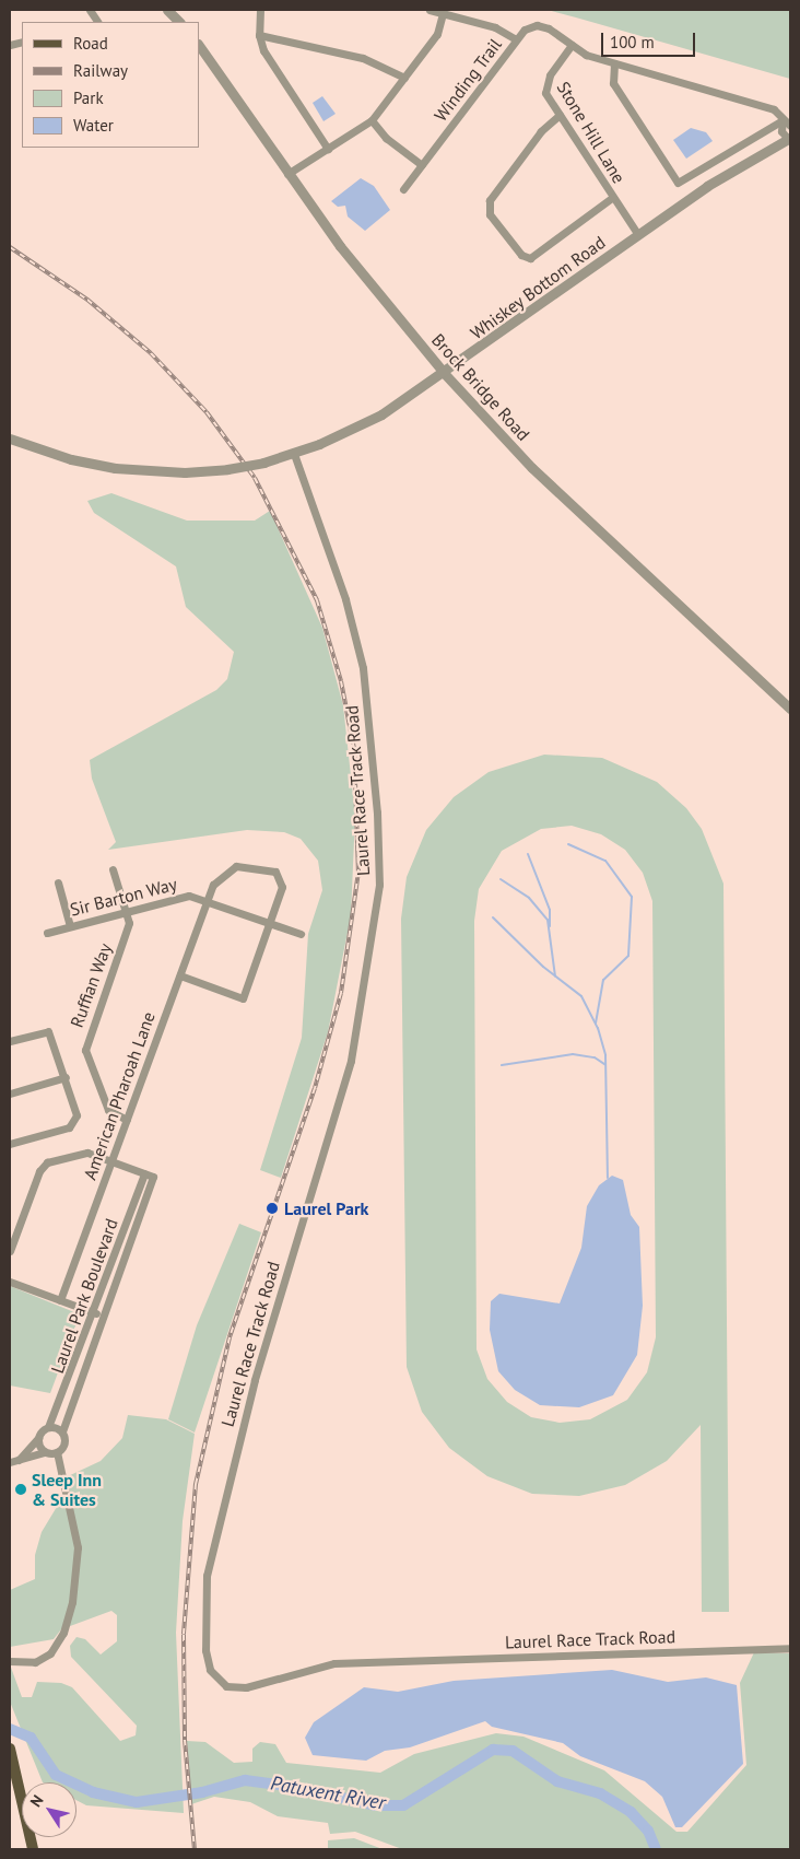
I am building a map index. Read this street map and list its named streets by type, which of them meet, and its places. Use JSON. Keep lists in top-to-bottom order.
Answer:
{
  "streets": {
    "street": [
      "Winding Trail",
      "Stone Hill Lane",
      "Whiskey Bottom Road",
      "Brock Bridge Road",
      "Laurel Race Track Road",
      "Sir Barton Way",
      "Ruffian Way",
      "American Pharoah Lane",
      "Laurel Park Boulevard"
    ]
  },
  "crossings": [
    ["Winding Trail", "Stone Hill Lane"],
    ["Stone Hill Lane", "Whiskey Bottom Road"],
    ["Whiskey Bottom Road", "Brock Bridge Road"],
    ["Whiskey Bottom Road", "Laurel Race Track Road"],
    ["Sir Barton Way", "Ruffian Way"],
    ["Sir Barton Way", "American Pharoah Lane"],
    ["Ruffian Way", "American Pharoah Lane"]
  ],
  "water": ["Patuxent River"],
  "places": ["Laurel Park", "Sleep Inn & Suites"],
  "legend": [
    "Road",
    "Railway",
    "Park",
    "Water"
  ],
  "scale_bar": "100 m",
  "north": "top left"
}
